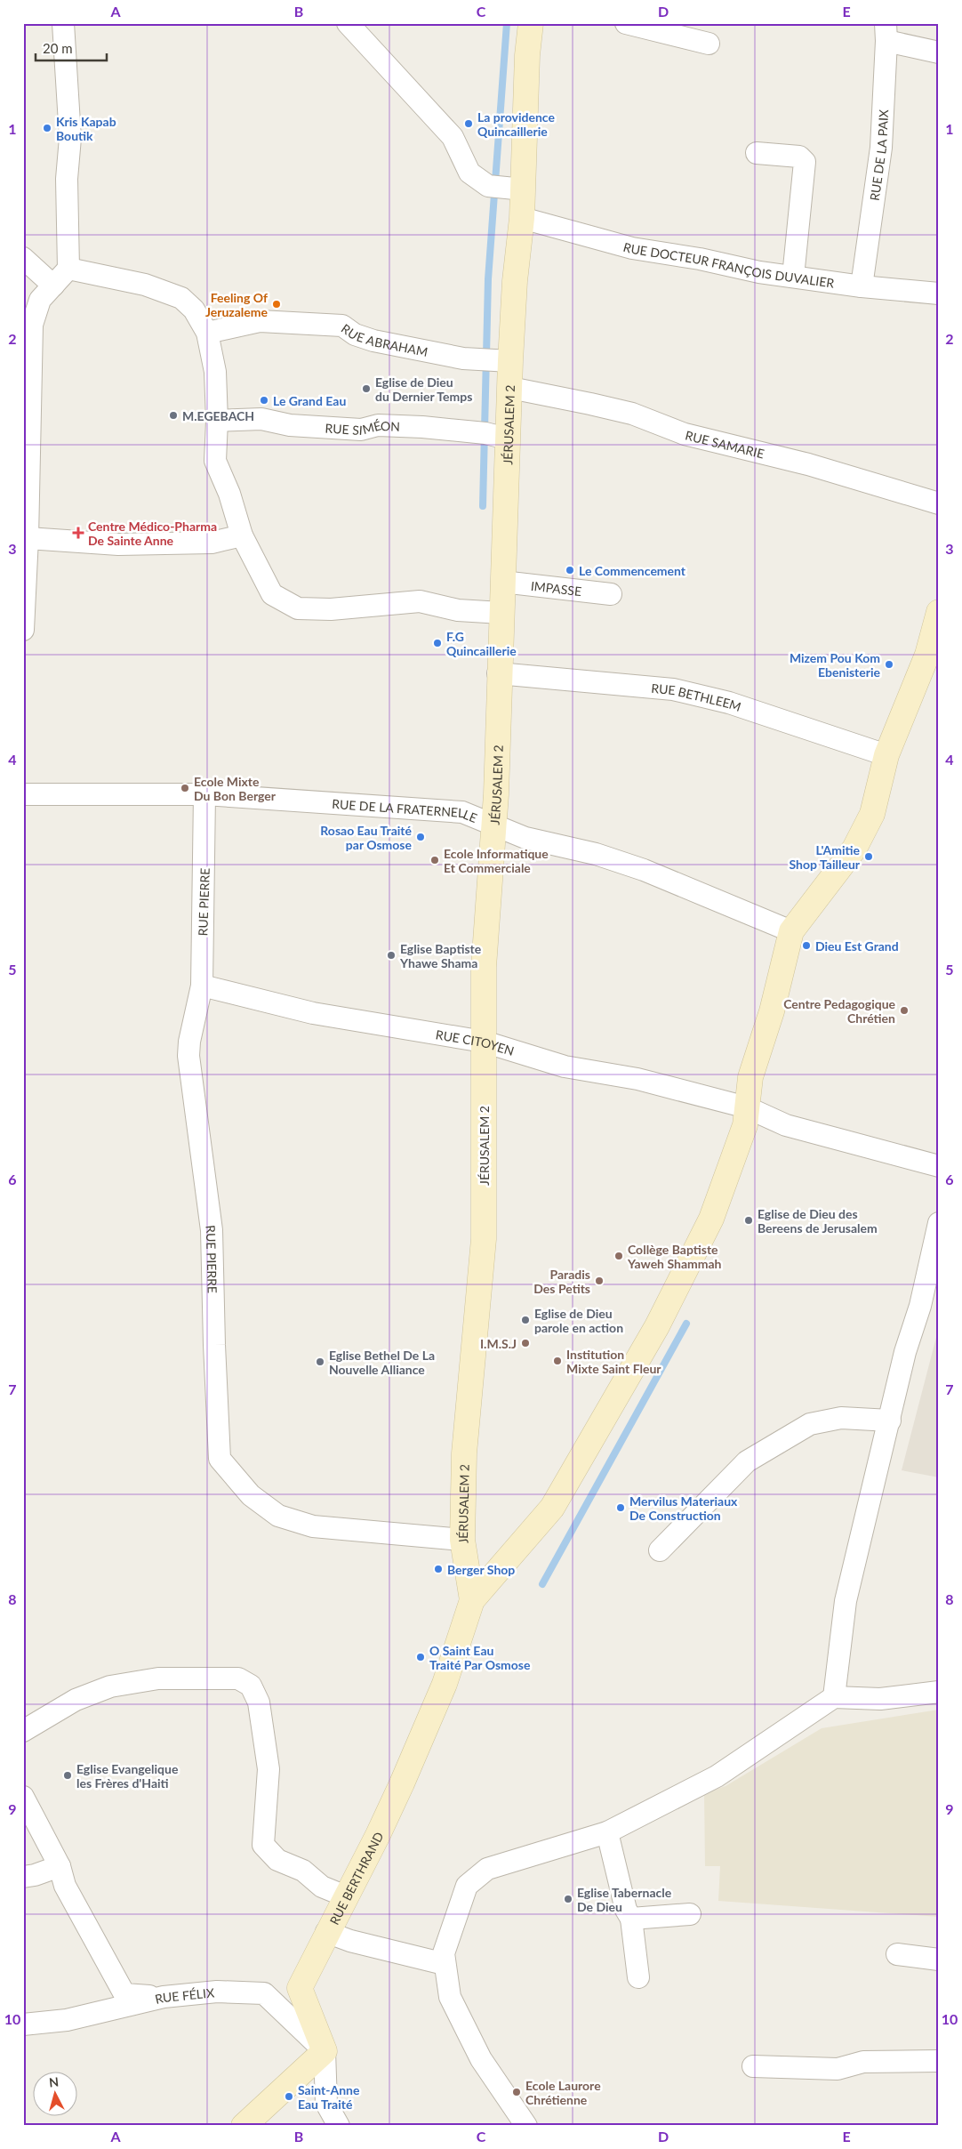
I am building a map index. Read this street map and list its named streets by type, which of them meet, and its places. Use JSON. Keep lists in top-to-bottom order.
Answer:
{
  "streets": {
    "street": [
      "RUE DE LA PAIX",
      "RUE DOCTEUR FRANÇOIS DUVALIER",
      "RUE ABRAHAM",
      "JÉRUSALEM 2",
      "RUE SIMÉON",
      "RUE SAMARIE",
      "IMPASSE",
      "RUE BETHLEEM",
      "RUE DE LA FRATERNELLE",
      "RUE PIERRE",
      "RUE CITOYEN",
      "RUE BERTHRAND",
      "RUE FÉLIX"
    ]
  },
  "crossings": [
    ["RUE DE LA PAIX", "RUE DOCTEUR FRANÇOIS DUVALIER"],
    ["RUE DOCTEUR FRANÇOIS DUVALIER", "JÉRUSALEM 2"],
    ["RUE ABRAHAM", "JÉRUSALEM 2"],
    ["JÉRUSALEM 2", "RUE SIMÉON"],
    ["JÉRUSALEM 2", "RUE SAMARIE"],
    ["JÉRUSALEM 2", "IMPASSE"],
    ["JÉRUSALEM 2", "RUE BETHLEEM"],
    ["JÉRUSALEM 2", "RUE DE LA FRATERNELLE"],
    ["JÉRUSALEM 2", "RUE PIERRE"],
    ["JÉRUSALEM 2", "RUE CITOYEN"],
    ["JÉRUSALEM 2", "RUE BERTHRAND"],
    ["RUE DE LA FRATERNELLE", "RUE PIERRE"],
    ["RUE PIERRE", "RUE CITOYEN"],
    ["RUE BERTHRAND", "RUE FÉLIX"]
  ],
  "places": {
    "other": [
      "La providence Quincaillerie",
      "Kris Kapab Boutik",
      "Feeling Of Jeruzaleme",
      "Eglise de Dieu du Dernier Temps",
      "Le Grand Eau",
      "M.EGEBACH",
      "Le Commencement",
      "F.G Quincaillerie",
      "Mizem Pou Kom Ebenisterie",
      "Ecole Mixte Du Bon Berger",
      "Rosao Eau Traité par Osmose",
      "L'Amitie Shop Tailleur",
      "Ecole Informatique Et Commerciale",
      "Dieu Est Grand",
      "Eglise Baptiste Yhawe Shama",
      "Centre Pedagogique Chrétien",
      "Eglise de Dieu des Bereens de Jerusalem",
      "Collège Baptiste Yaweh Shammah",
      "Paradis Des Petits",
      "Eglise de Dieu parole en action",
      "I.M.S.J",
      "Institution Mixte Saint Fleur",
      "Eglise Bethel De La Nouvelle Alliance",
      "Mervilus Materiaux De Construction",
      "Berger Shop",
      "O Saint Eau Traité Par Osmose",
      "Eglise Evangelique les Frères d'Haiti",
      "Eglise Tabernacle De Dieu",
      "Ecole Laurore Chrétienne",
      "Saint-Anne Eau Traité"
    ],
    "health": ["Centre Médico-Pharma De Sainte Anne"]
  },
  "scale_bar": "20 m",
  "north": "top",
  "grid": {
    "columns": [
      "A",
      "B",
      "C",
      "D",
      "E"
    ],
    "rows": [
      "1",
      "2",
      "3",
      "4",
      "5",
      "6",
      "7",
      "8",
      "9",
      "10"
    ]
  }
}
